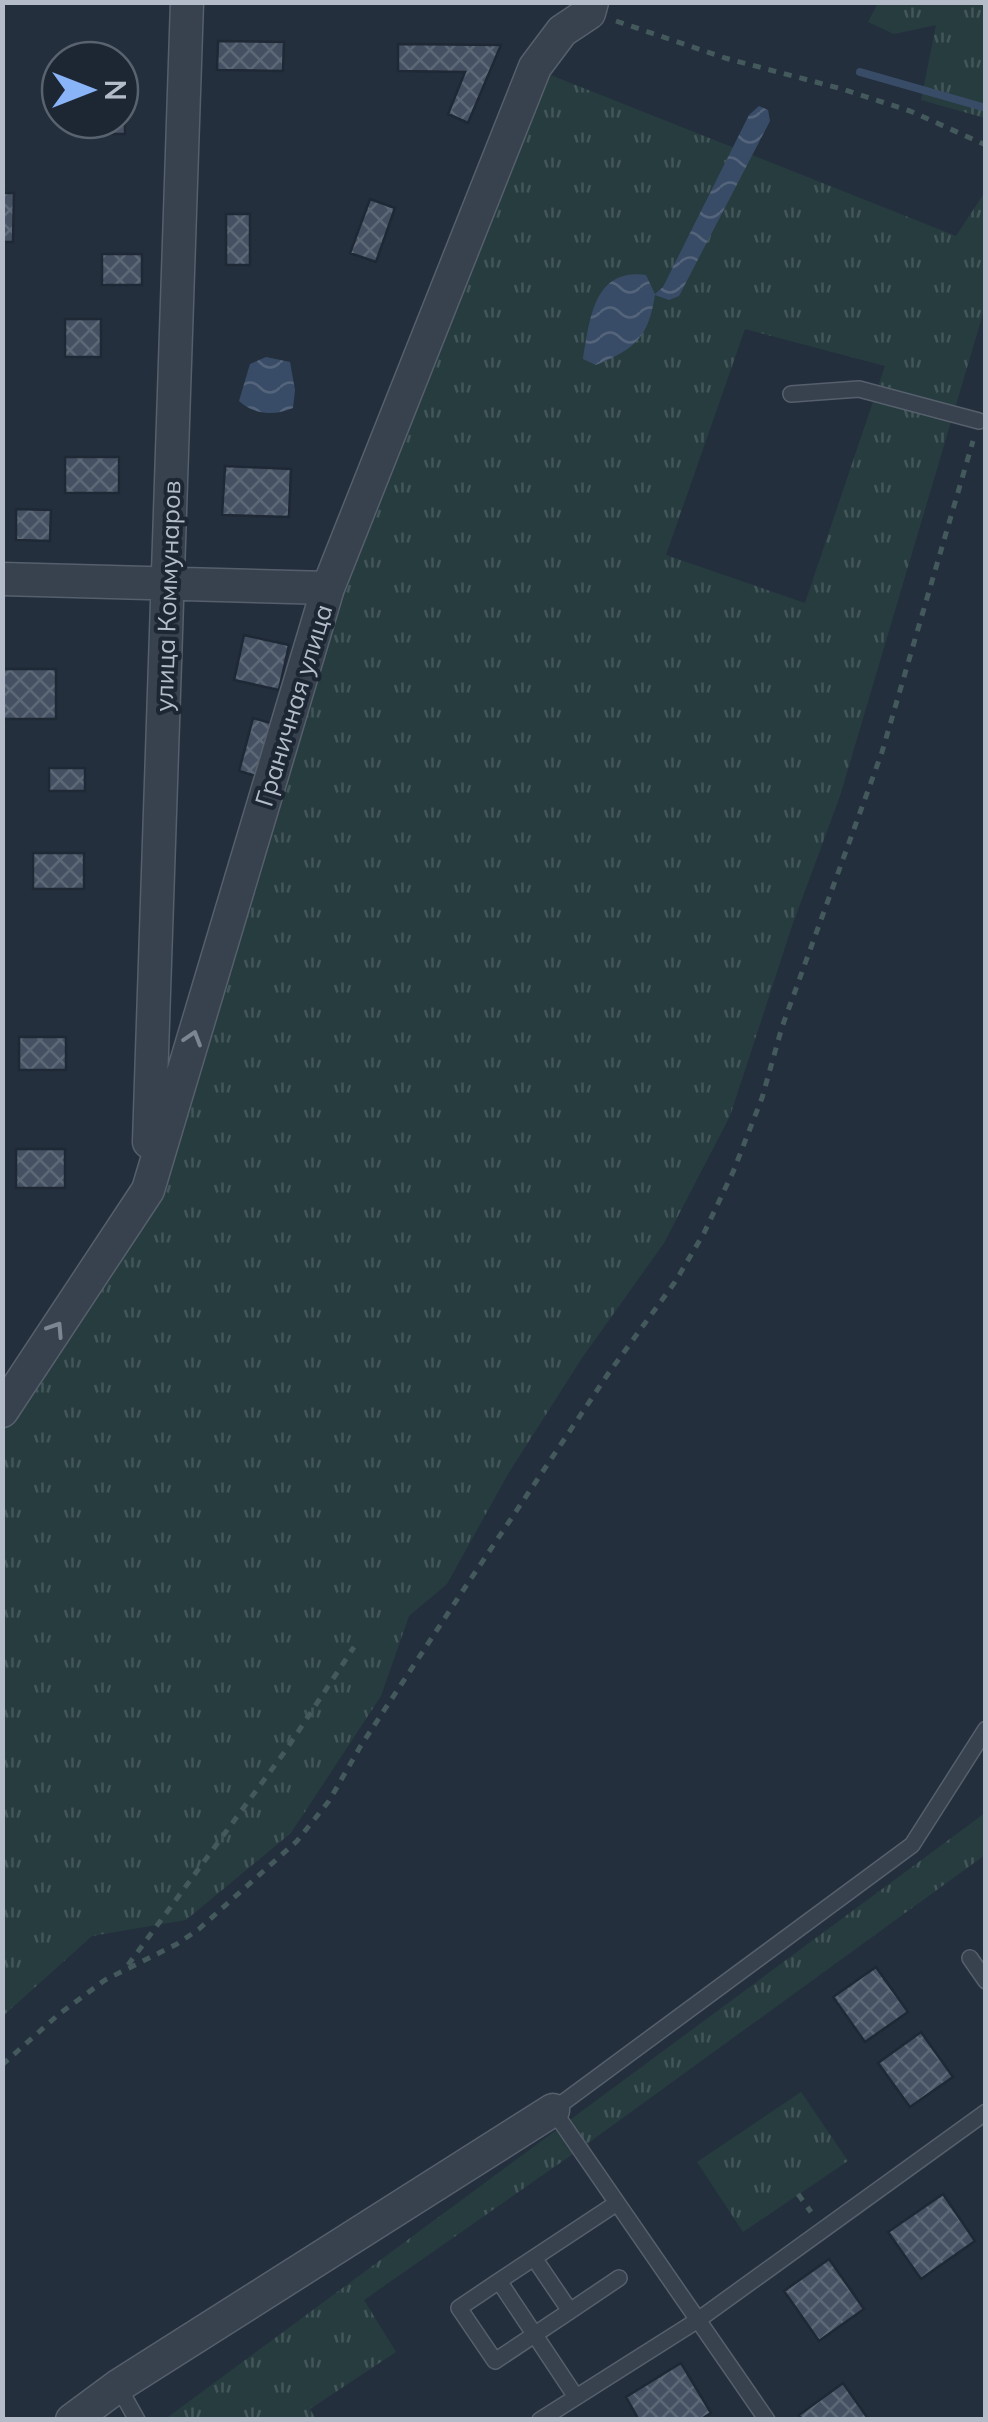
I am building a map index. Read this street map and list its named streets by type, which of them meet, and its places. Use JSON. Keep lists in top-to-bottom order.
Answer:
{
  "streets": {
    "street": ["улица Коммунаров", "Граничная улица"]
  },
  "crossings": [
    ["улица Коммунаров", "Граничная улица"]
  ],
  "one_way": ["Граничная улица"],
  "north": "right"
}
